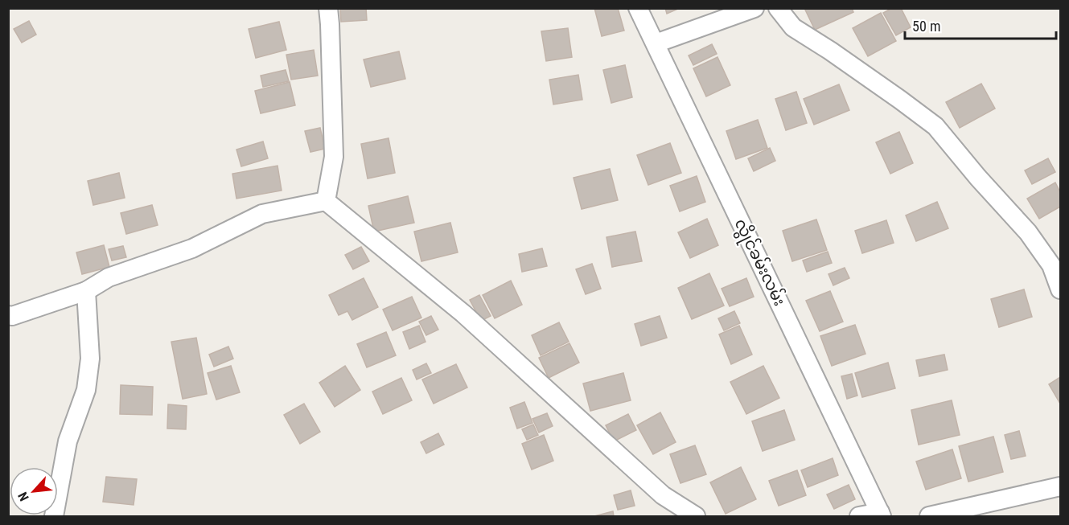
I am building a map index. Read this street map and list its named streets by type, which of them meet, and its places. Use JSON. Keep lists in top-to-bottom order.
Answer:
{
  "streets": {
    "street": ["လွိုင်ခမ်းလမ်း"]
  },
  "scale_bar": "50 m",
  "north": "bottom left"
}
